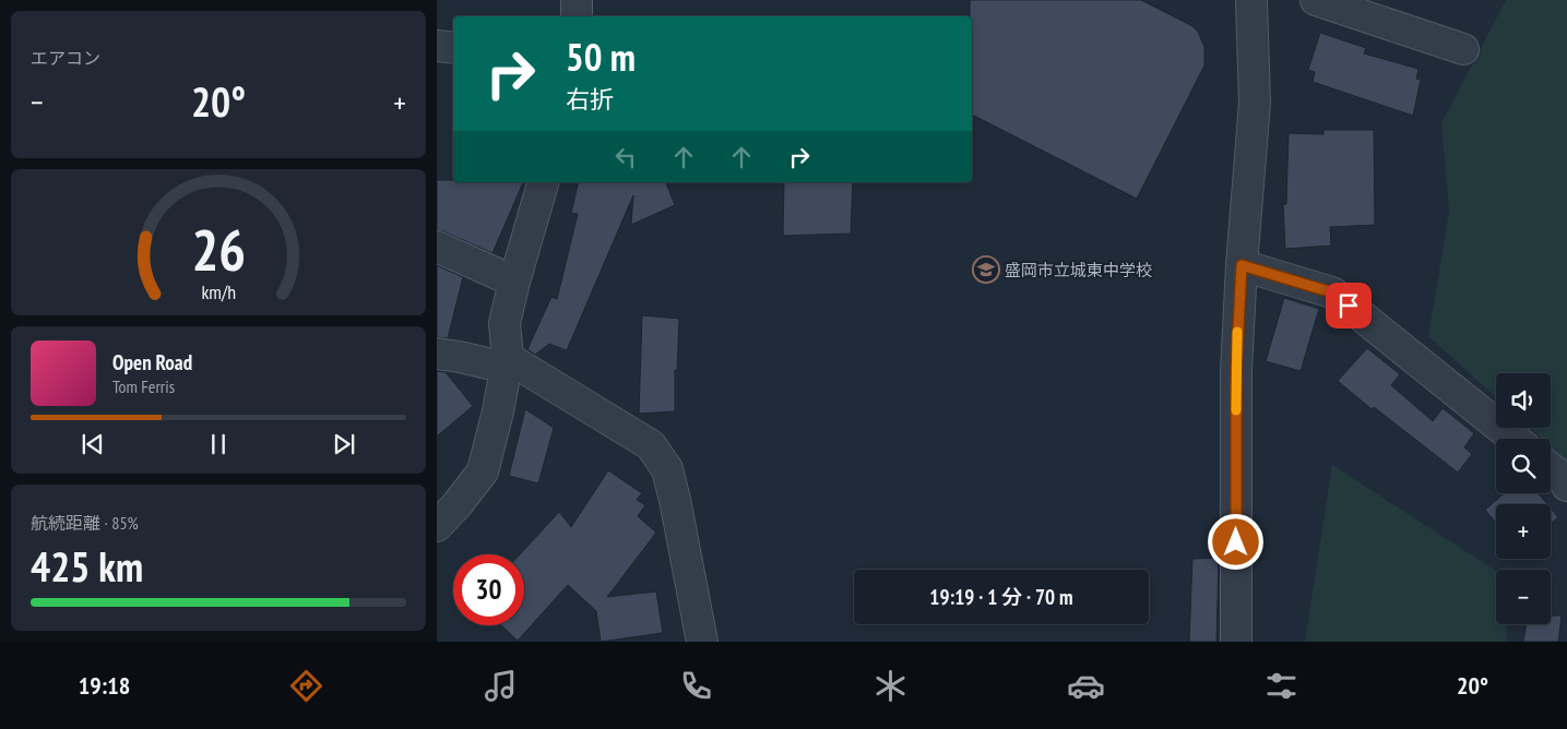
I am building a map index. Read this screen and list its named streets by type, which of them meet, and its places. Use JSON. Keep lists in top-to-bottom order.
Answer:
{
  "places": {
    "school or university": ["盛岡市立城東中学校"]
  },
  "page": {
    "tile": [
      "エアコン",
      ["航続距離 · 85%", "425 km"]
    ],
    "turn": ["50 m", "右折"],
    "heat": ["−", "20°", "+"],
    "song": ["Open Road", "Tom Ferris"],
    "map_buttons": ["+", "−"],
    "limit": "30",
    "trip": "19:19 · 1 分 · 70 m",
    "tabs": ["19:18", "20°"],
    "gauge": ["26", "km/h"]
  }
}
